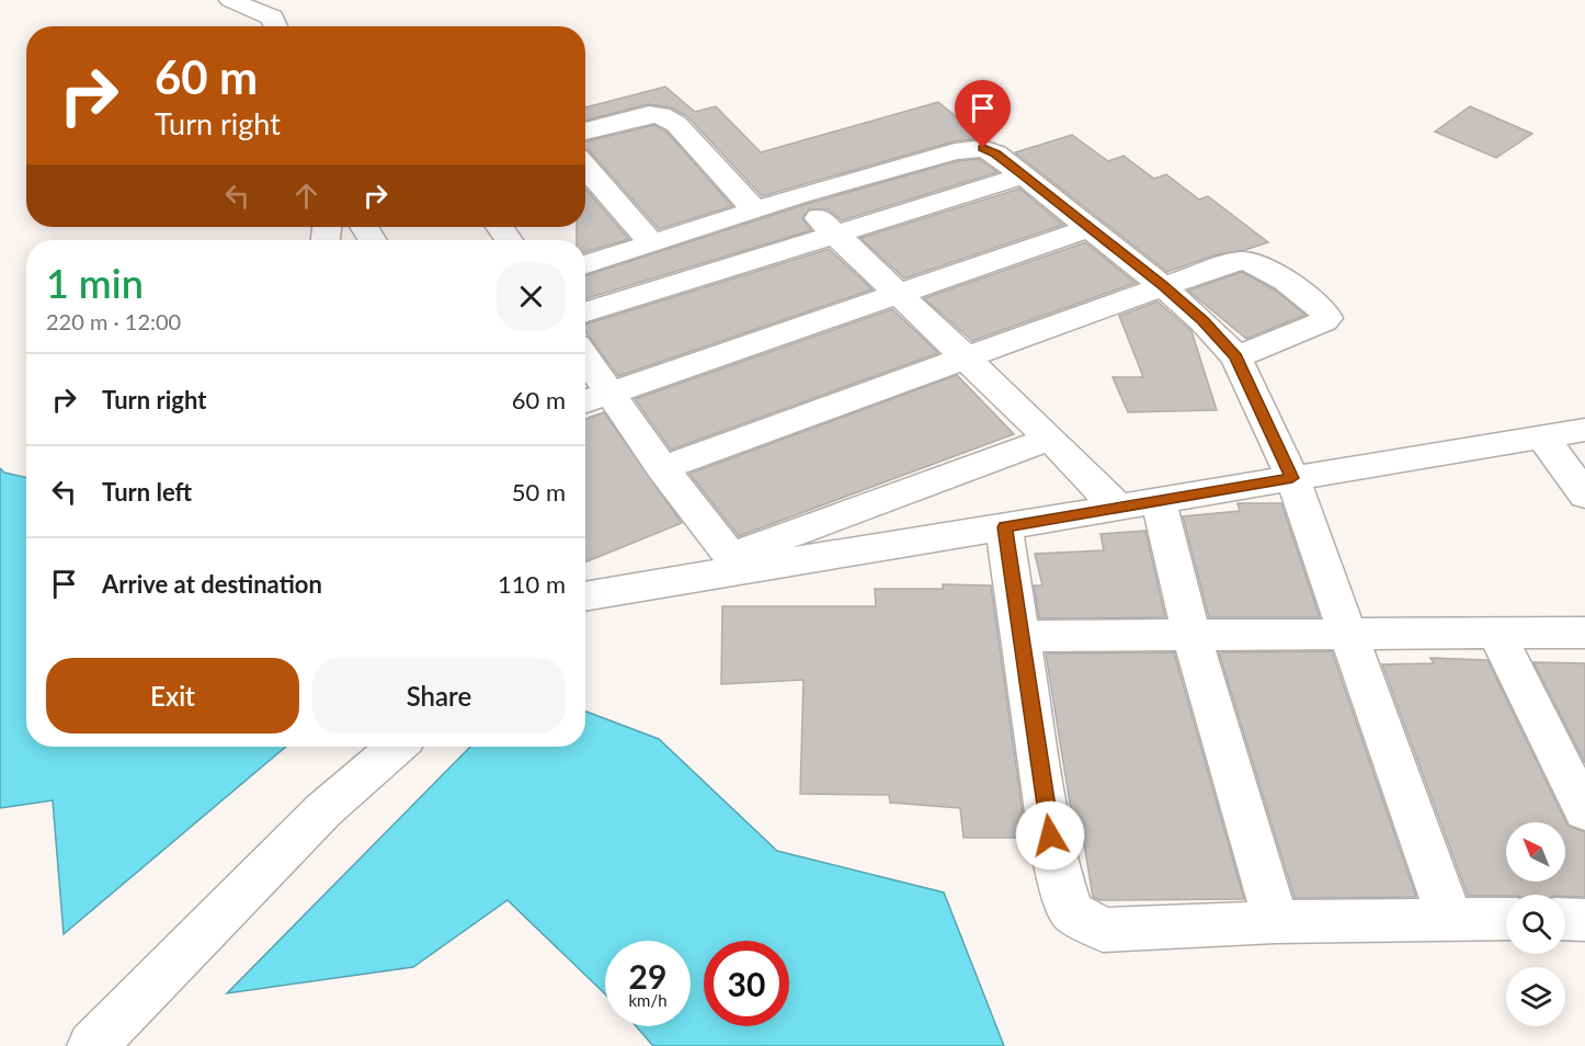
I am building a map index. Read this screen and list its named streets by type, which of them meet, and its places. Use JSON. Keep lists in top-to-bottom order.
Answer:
{
  "north": "top left",
  "page": {
    "turn": ["60 m", "Turn right"],
    "heading": ["1 min", "220 m · 12:00"],
    "list": [
      {
        "name": "Turn right",
        "value": "60 m"
      },
      {
        "name": "Turn left",
        "value": "50 m"
      },
      {
        "name": "Arrive at destination",
        "value": "110 m"
      }
    ],
    "buttons": ["Exit", "Share"],
    "speed": "29 km/h",
    "limit": "30"
  }
}
